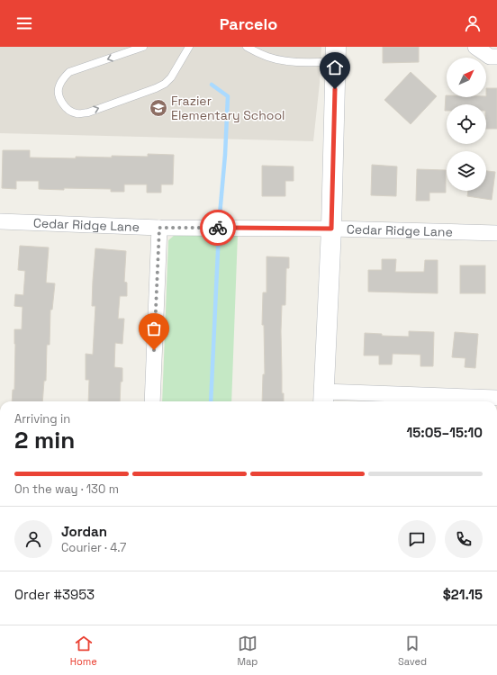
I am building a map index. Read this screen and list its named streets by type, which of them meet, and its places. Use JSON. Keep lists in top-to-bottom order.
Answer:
{
  "streets": {
    "street": ["Cedar Ridge Lane"]
  },
  "places": {
    "school or university": ["Frazier Elementary School"]
  },
  "north": "top right",
  "page": {
    "header": "Parcelo",
    "heading": ["2 min", "Arriving in", "15:05–15:10"],
    "panel": [
      "Jordan",
      "Courier · 4.7",
      "Order #3953",
      "$21.15"
    ],
    "bar": "On the way · 130 m",
    "tabs": ["Home", "Map", "Saved"]
  }
}
